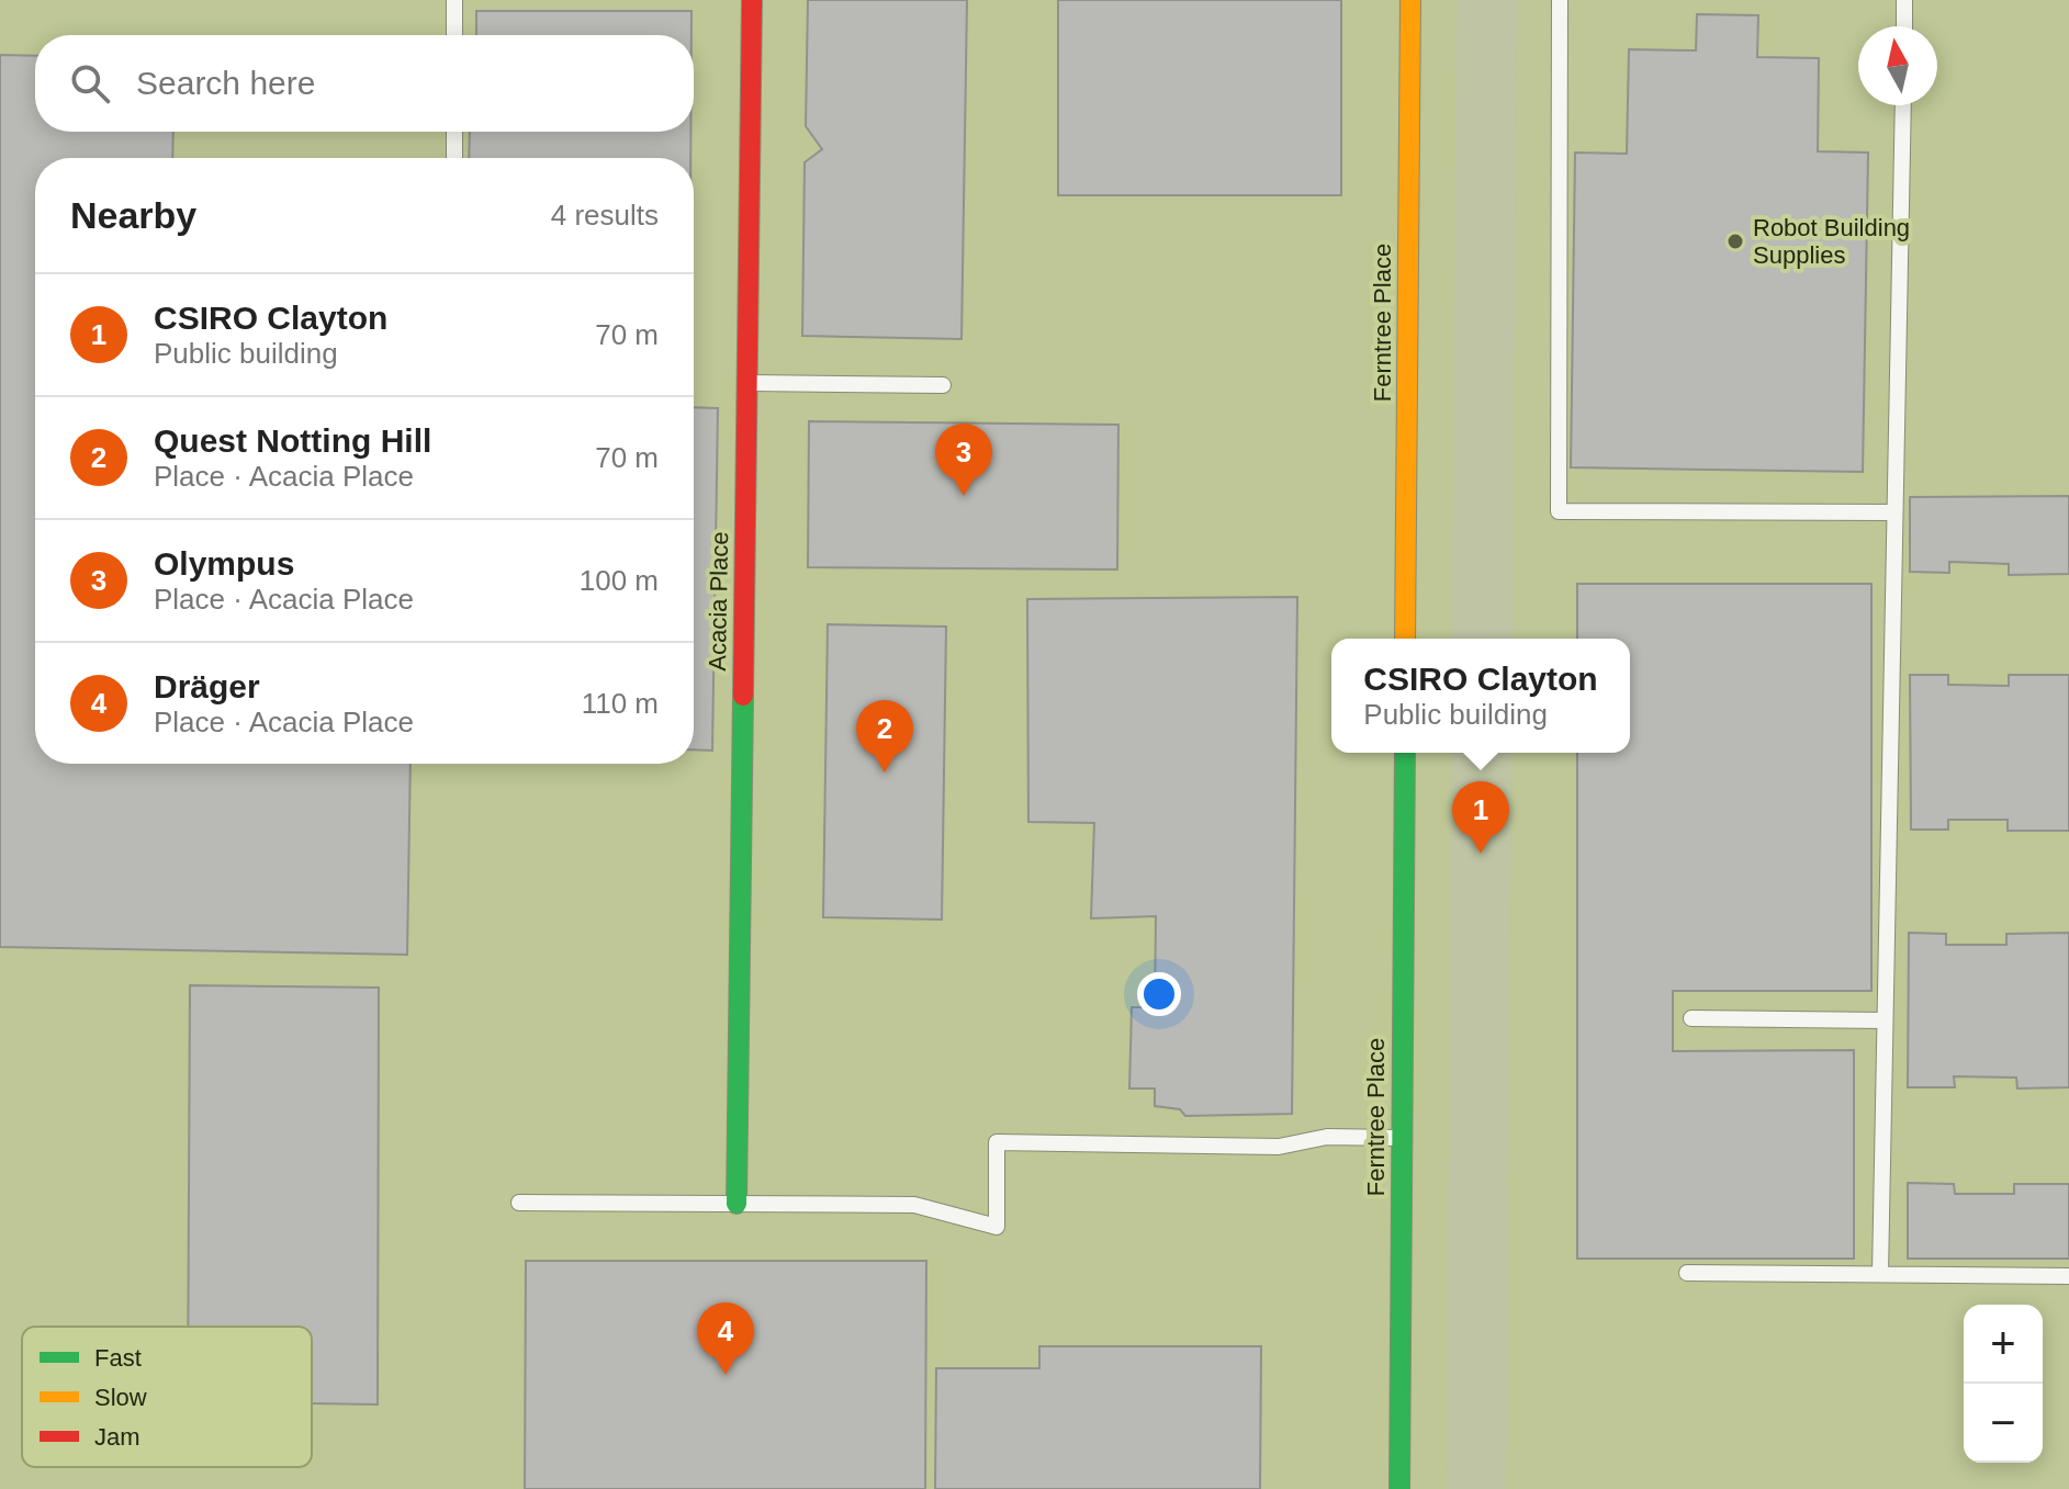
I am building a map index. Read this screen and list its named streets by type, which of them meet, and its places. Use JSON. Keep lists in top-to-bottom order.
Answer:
{
  "streets": {
    "street": ["Ferntree Place", "Acacia Place"]
  },
  "places": ["Robot Building Supplies"],
  "legend": ["Fast", "Slow", "Jam"],
  "north": "top",
  "page": {
    "search": "Search here",
    "heading": ["Nearby", "4 results"],
    "list": [
      {
        "mark": "1",
        "name": "CSIRO Clayton",
        "note": "Public building",
        "value": "70 m"
      },
      {
        "mark": "2",
        "name": "Quest Notting Hill",
        "note": "Place · Acacia Place",
        "value": "70 m"
      },
      {
        "mark": "3",
        "name": "Olympus",
        "note": "Place · Acacia Place",
        "value": "100 m"
      },
      {
        "mark": "4",
        "name": "Dräger",
        "note": "Place · Acacia Place",
        "value": "110 m"
      }
    ],
    "pins": [
      "3",
      "2",
      "1",
      "4"
    ],
    "popup": ["CSIRO Clayton", "Public building"],
    "map_buttons": ["+", "−"]
  }
}
